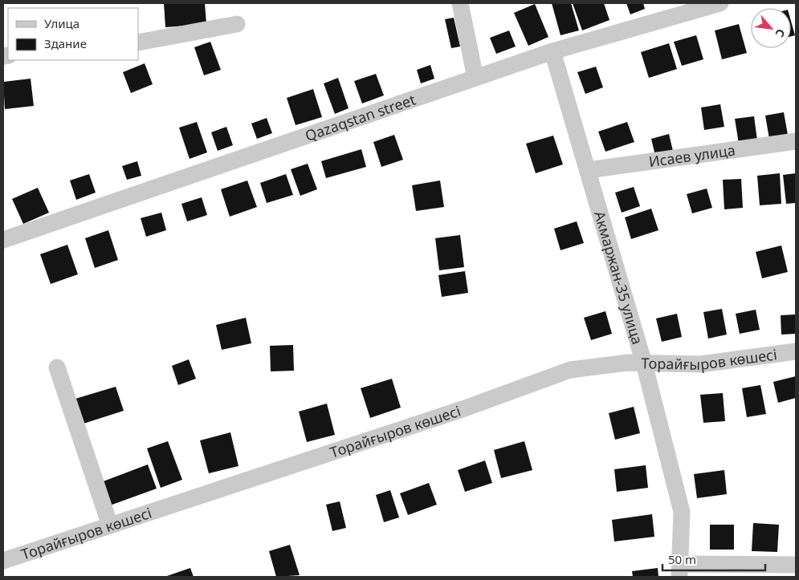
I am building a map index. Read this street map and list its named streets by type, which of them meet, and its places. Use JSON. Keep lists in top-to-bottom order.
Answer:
{
  "streets": {
    "street": [
      "Qazaqstan street",
      "Исаев улица",
      "Акмаржан-35 улица",
      "Торайғыров көшесі"
    ]
  },
  "crossings": [
    ["Qazaqstan street", "Акмаржан-35 улица"],
    ["Исаев улица", "Акмаржан-35 улица"],
    ["Акмаржан-35 улица", "Торайғыров көшесі"]
  ],
  "legend": ["Улица", "Здание"],
  "scale_bar": "50 m",
  "north": "bottom right"
}
